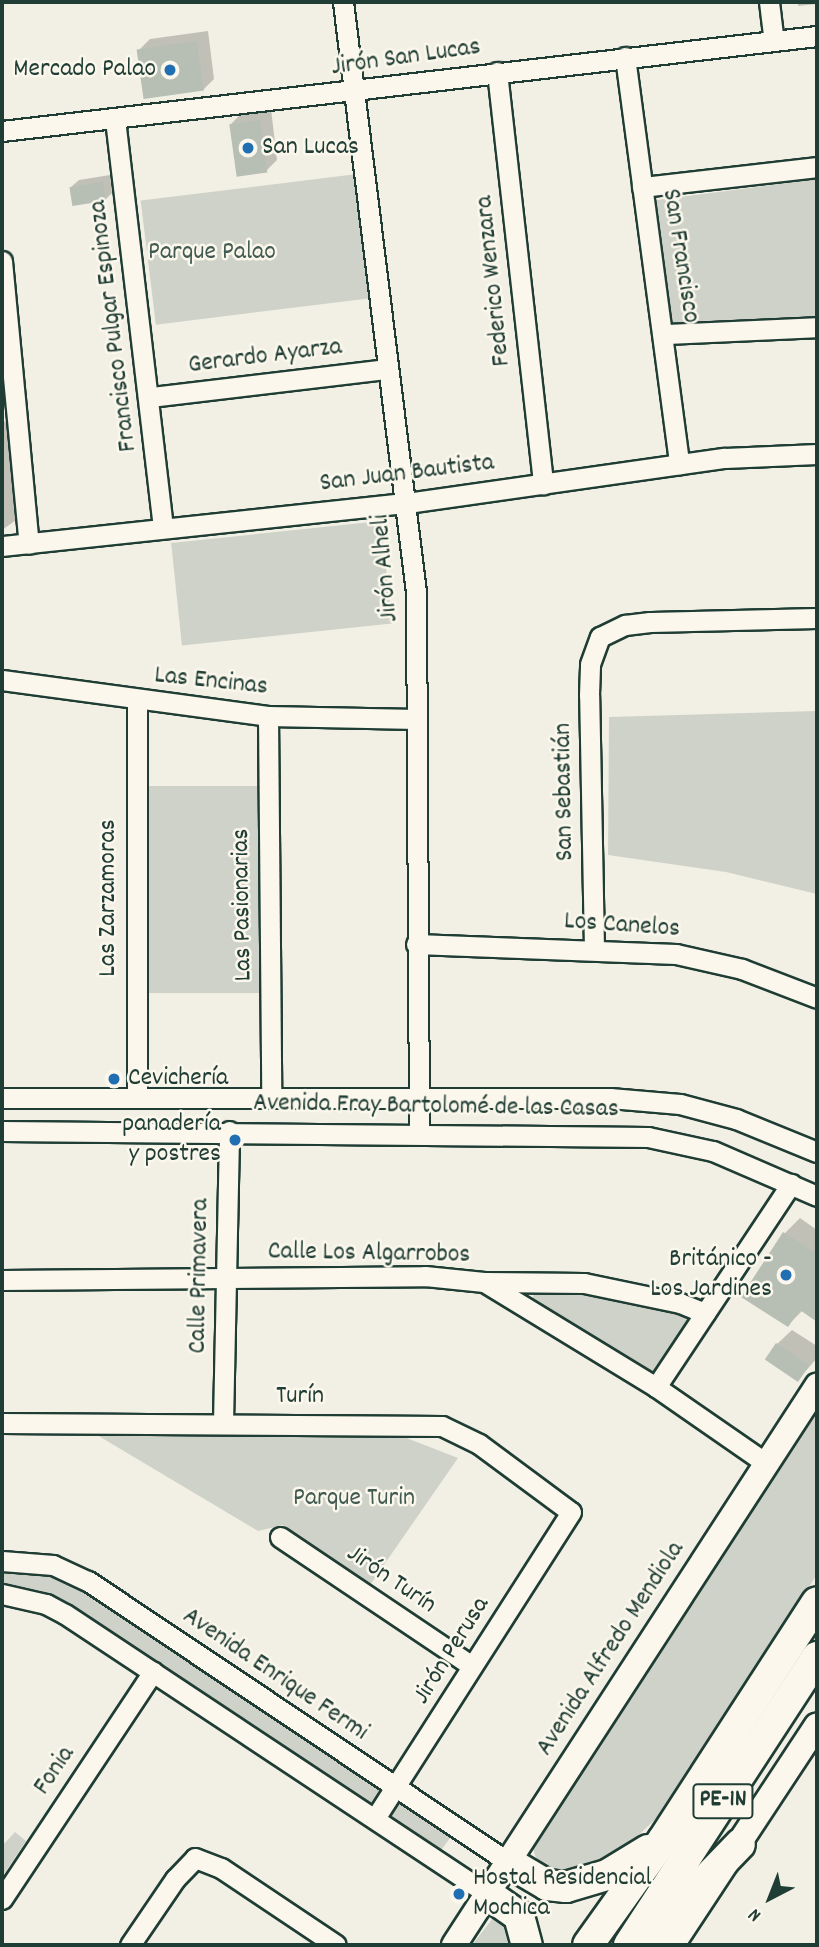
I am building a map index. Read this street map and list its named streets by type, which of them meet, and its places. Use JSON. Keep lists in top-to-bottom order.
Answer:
{
  "streets": {
    "highway": ["PE-1N"],
    "main road": ["Avenida Alfredo Mendiola"],
    "street": [
      "Jirón San Lucas",
      "San Francisco",
      "Federico Wenzara",
      "Francisco Pulgar Espinoza",
      "Gerardo Ayarza",
      "San Juan Bautista",
      "Jirón Alheli",
      "Las Encinas",
      "San Sebastián",
      "Las Zarzamoras",
      "Las Pasionarias",
      "Los Canelos",
      "Avenida Fray Bartolomé de las Casas",
      "Calle Los Algarrobos",
      "Calle Primavera",
      "Turín",
      "Jirón Turín",
      "Jirón Perusa",
      "Avenida Enrique Fermi",
      "Fonia"
    ]
  },
  "crossings": [
    ["Jirón San Lucas", "San Francisco"],
    ["Jirón San Lucas", "Federico Wenzara"],
    ["Jirón San Lucas", "Francisco Pulgar Espinoza"],
    ["Jirón San Lucas", "Jirón Alheli"],
    ["San Francisco", "San Juan Bautista"],
    ["Federico Wenzara", "San Juan Bautista"],
    ["Francisco Pulgar Espinoza", "Gerardo Ayarza"],
    ["Francisco Pulgar Espinoza", "San Juan Bautista"],
    ["Gerardo Ayarza", "Jirón Alheli"],
    ["San Juan Bautista", "Jirón Alheli"],
    ["Jirón Alheli", "Las Encinas"],
    ["Jirón Alheli", "Los Canelos"],
    ["Jirón Alheli", "Avenida Fray Bartolomé de las Casas"],
    ["Las Encinas", "Las Zarzamoras"],
    ["Las Encinas", "Las Pasionarias"],
    ["San Sebastián", "Los Canelos"],
    ["Las Zarzamoras", "Avenida Fray Bartolomé de las Casas"],
    ["Las Pasionarias", "Avenida Fray Bartolomé de las Casas"],
    ["Avenida Fray Bartolomé de las Casas", "Calle Primavera"],
    ["Calle Los Algarrobos", "Calle Primavera"],
    ["Calle Los Algarrobos", "Avenida Alfredo Mendiola"],
    ["Calle Primavera", "Turín"],
    ["Turín", "Jirón Perusa"],
    ["Jirón Turín", "Jirón Perusa"],
    ["Avenida Alfredo Mendiola", "Avenida Enrique Fermi"],
    ["Jirón Perusa", "Avenida Enrique Fermi"]
  ],
  "parks": ["Parque Palao", "Parque Turin"],
  "places": [
    "Mercado Palao",
    "San Lucas",
    "Cevichería",
    "panadería y postres",
    "Británico - Los Jardines",
    "Hostal Residencial Mochica"
  ],
  "north": "bottom left"
}
